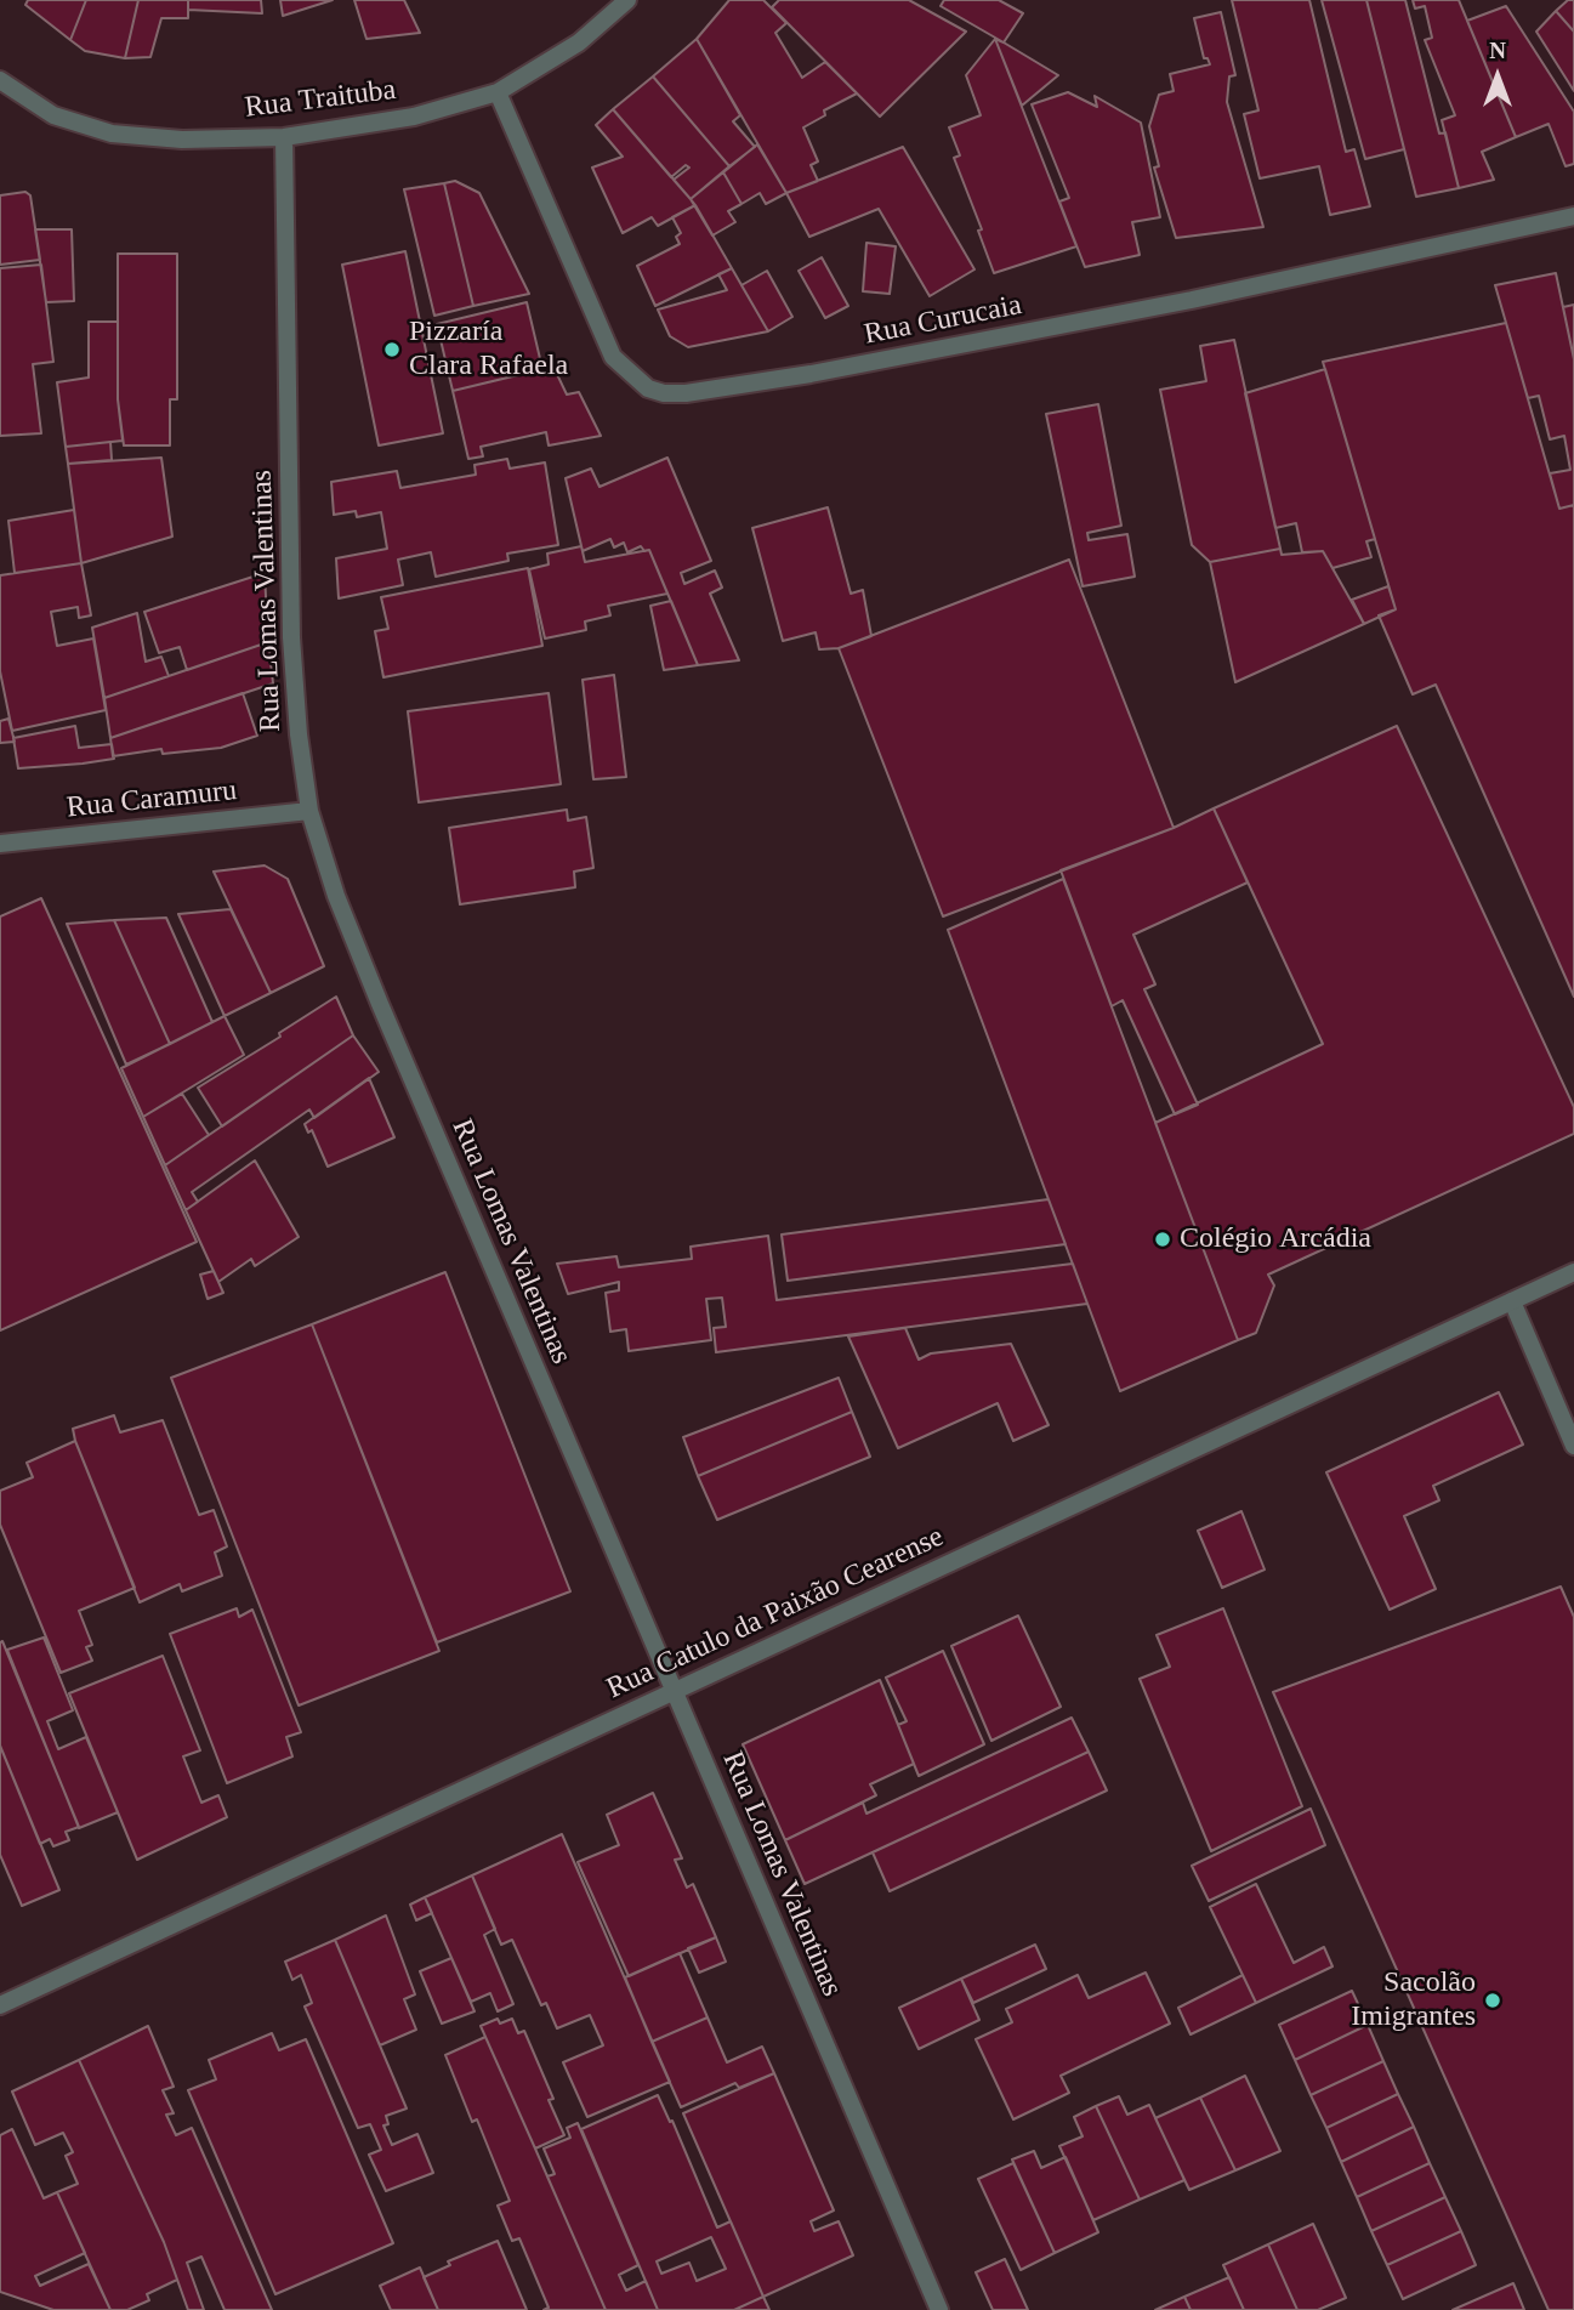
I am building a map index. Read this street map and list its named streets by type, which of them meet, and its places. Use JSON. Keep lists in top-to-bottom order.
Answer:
{
  "streets": {
    "street": [
      "Rua Traituba",
      "Rua Curucaia",
      "Rua Lomas Valentinas",
      "Rua Caramuru",
      "Rua Catulo da Paixão Cearense"
    ]
  },
  "crossings": [
    ["Rua Traituba", "Rua Curucaia"],
    ["Rua Traituba", "Rua Lomas Valentinas"],
    ["Rua Lomas Valentinas", "Rua Caramuru"],
    ["Rua Lomas Valentinas", "Rua Catulo da Paixão Cearense"]
  ],
  "places": ["Pizzaría Clara Rafaela", "Colégio Arcádia", "Sacolão Imigrantes"],
  "north": "top"
}
